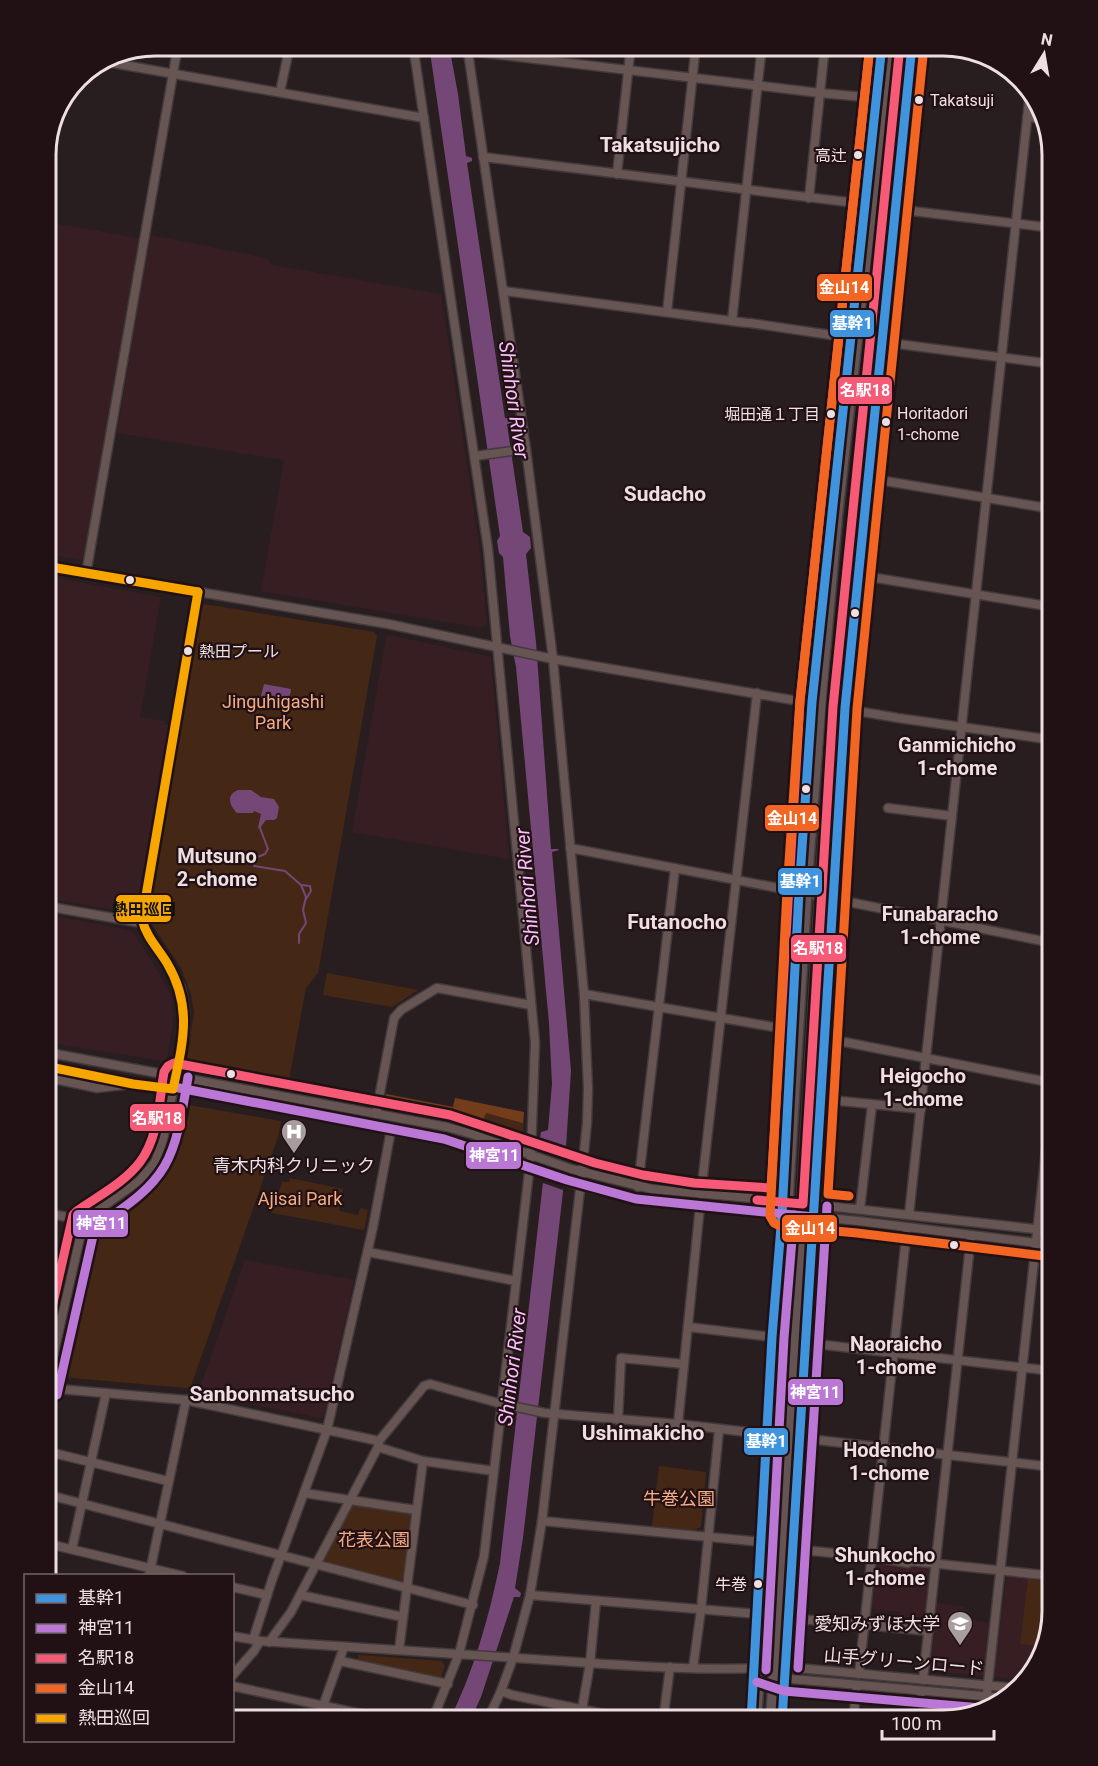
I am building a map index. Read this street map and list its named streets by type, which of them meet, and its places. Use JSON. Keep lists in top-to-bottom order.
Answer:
{
  "streets": {
    "street": ["山手グリーンロード"]
  },
  "districts": [
    "Takatsujicho",
    "Sudacho",
    "Ganmichicho 1-chome",
    "Mutsuno 2-chome",
    "Funabaracho 1-chome",
    "Futanocho",
    "Heigocho 1-chome",
    "Naoraicho 1-chome",
    "Sanbonmatsucho",
    "Ushimakicho",
    "Hodencho 1-chome",
    "Shunkocho 1-chome"
  ],
  "water": ["Shinhori River"],
  "parks": [
    "Jinguhigashi Park",
    "Ajisai Park",
    "牛巻公園",
    "花表公園"
  ],
  "places": {
    "other": [
      "Takatsuji",
      "高辻",
      "堀田通１丁目",
      "Horitadori 1-chome",
      "熱田プール",
      "牛巻"
    ],
    "hospital": ["青木内科クリニック"],
    "school or university": ["愛知みずほ大学"]
  },
  "lines": [
    "transit line 基幹1",
    "transit line 名駅18",
    "transit line 金山14",
    "transit line 熱田巡回",
    "transit line 神宮11"
  ],
  "legend": [
    "基幹1",
    "神宮11",
    "名駅18",
    "金山14",
    "熱田巡回"
  ],
  "scale_bar": "100 m",
  "north": "top"
}
